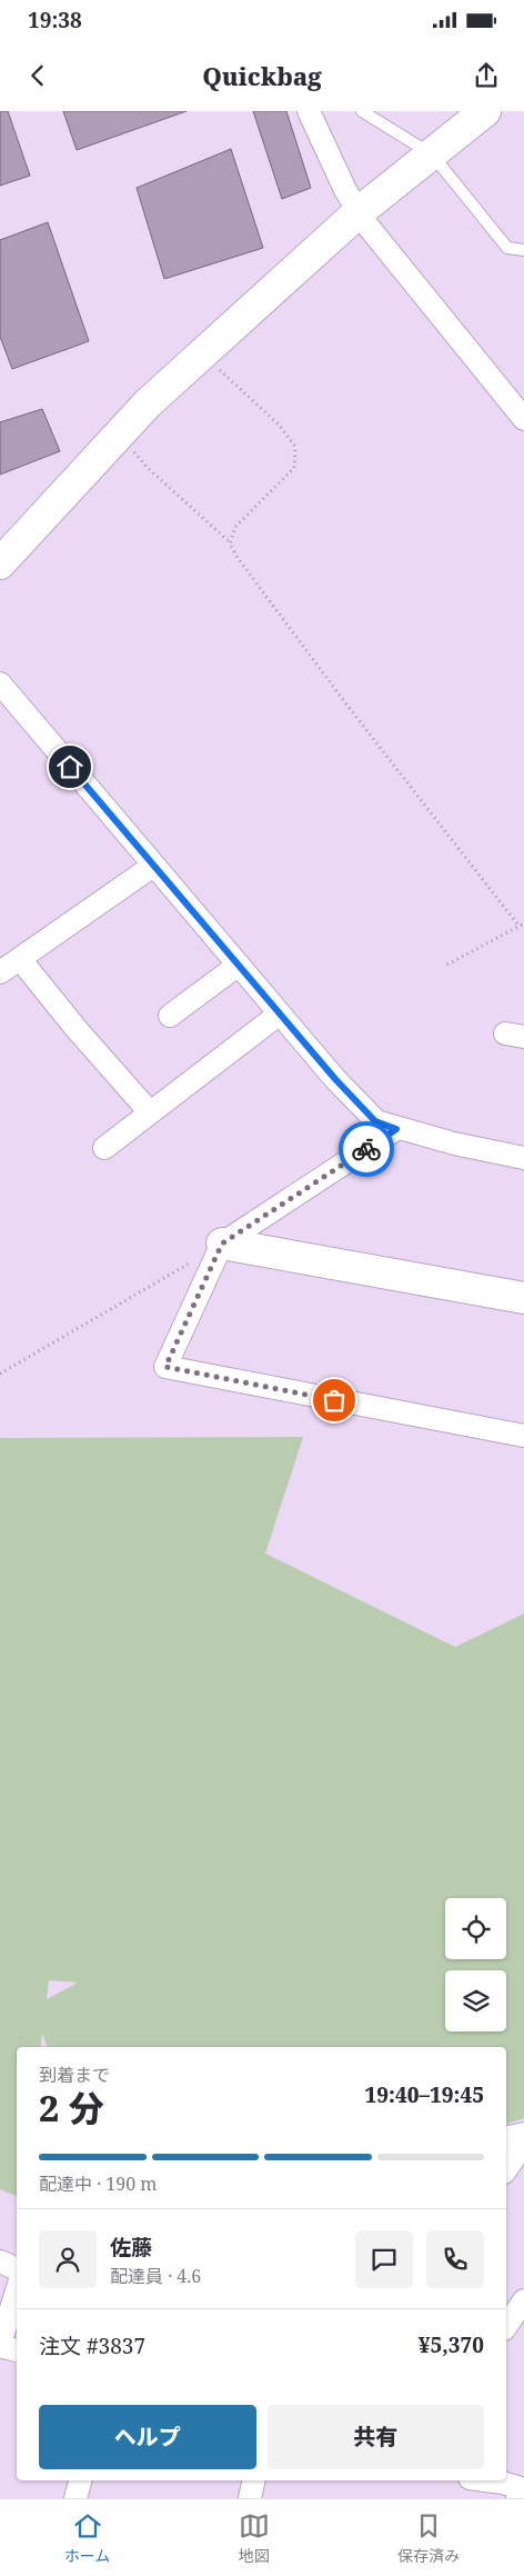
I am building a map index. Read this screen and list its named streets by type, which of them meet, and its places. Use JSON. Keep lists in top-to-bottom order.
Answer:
{
  "page": {
    "status": "19:38",
    "header": "Quickbag",
    "heading": ["2 分", "到着まで", "19:40–19:45"],
    "panel": [
      "佐藤",
      "配達員 · 4.6",
      "注文 #3837",
      "¥5,370"
    ],
    "bar": "配達中 · 190 m",
    "buttons": ["ヘルプ", "共有"],
    "tabs": ["ホーム", "地図", "保存済み"]
  }
}
